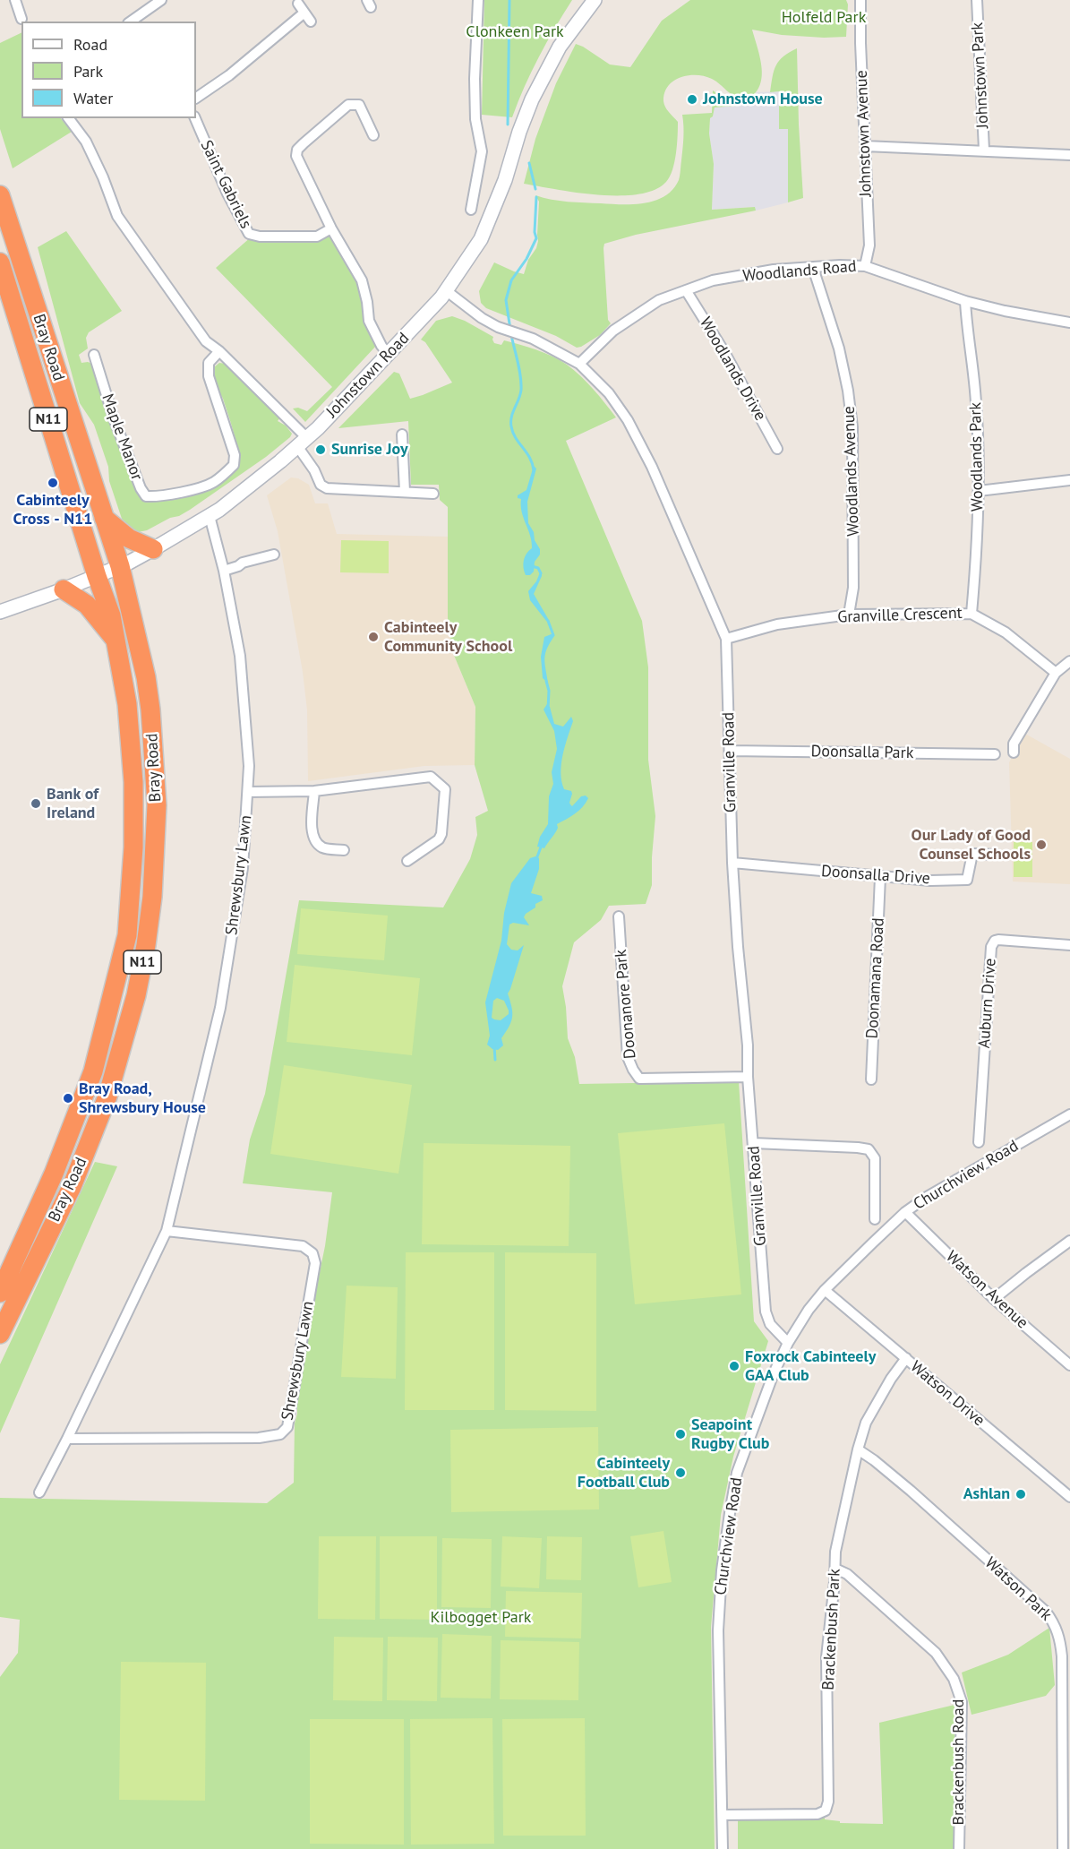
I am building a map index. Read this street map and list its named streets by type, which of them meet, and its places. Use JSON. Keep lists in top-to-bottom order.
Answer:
{
  "streets": {
    "highway": ["Bray Road", "N11"],
    "street": [
      "Johnstown Park",
      "Johnstown Avenue",
      "Saint Gabriels",
      "Woodlands Road",
      "Woodlands Drive",
      "Johnstown Road",
      "Maple Manor",
      "Woodlands Park",
      "Woodlands Avenue",
      "Granville Crescent",
      "Doonsalla Park",
      "Granville Road",
      "Shrewsbury Lawn",
      "Doonsalla Drive",
      "Doonamana Road",
      "Auburn Drive",
      "Doonanore Park",
      "Churchview Road",
      "Watson Avenue",
      "Watson Drive",
      "Watson Park",
      "Brackenbush Park",
      "Brackenbush Road"
    ]
  },
  "crossings": [
    ["Johnstown Avenue", "Woodlands Road"],
    ["Woodlands Road", "Woodlands Drive"],
    ["Woodlands Road", "Woodlands Park"],
    ["Woodlands Road", "Woodlands Avenue"],
    ["Woodlands Road", "Granville Road"],
    ["Bray Road", "Johnstown Road"],
    ["Johnstown Road", "Granville Road"],
    ["Johnstown Road", "Shrewsbury Lawn"],
    ["Woodlands Park", "Granville Crescent"],
    ["Woodlands Avenue", "Granville Crescent"],
    ["Granville Crescent", "Granville Road"],
    ["Doonsalla Park", "Granville Road"],
    ["Granville Road", "Doonsalla Drive"],
    ["Granville Road", "Doonanore Park"],
    ["Granville Road", "Churchview Road"],
    ["Doonsalla Drive", "Doonamana Road"],
    ["Churchview Road", "Watson Avenue"],
    ["Churchview Road", "Watson Drive"],
    ["Churchview Road", "Brackenbush Park"],
    ["Watson Drive", "Brackenbush Park"],
    ["Watson Park", "Brackenbush Park"],
    ["Brackenbush Park", "Brackenbush Road"]
  ],
  "parks": ["Holfeld Park", "Clonkeen Park", "Kilbogget Park"],
  "places": [
    "Johnstown House",
    "Sunrise Joy",
    "Cabinteely Cross - N11",
    "Cabinteely Community School",
    "Bank of Ireland",
    "Our Lady of Good Counsel Schools",
    "Bray Road, Shrewsbury House",
    "Foxrock Cabinteely GAA Club",
    "Seapoint Rugby Club",
    "Cabinteely Football Club",
    "Ashlan"
  ],
  "legend": ["Road", "Park", "Water"]
}
